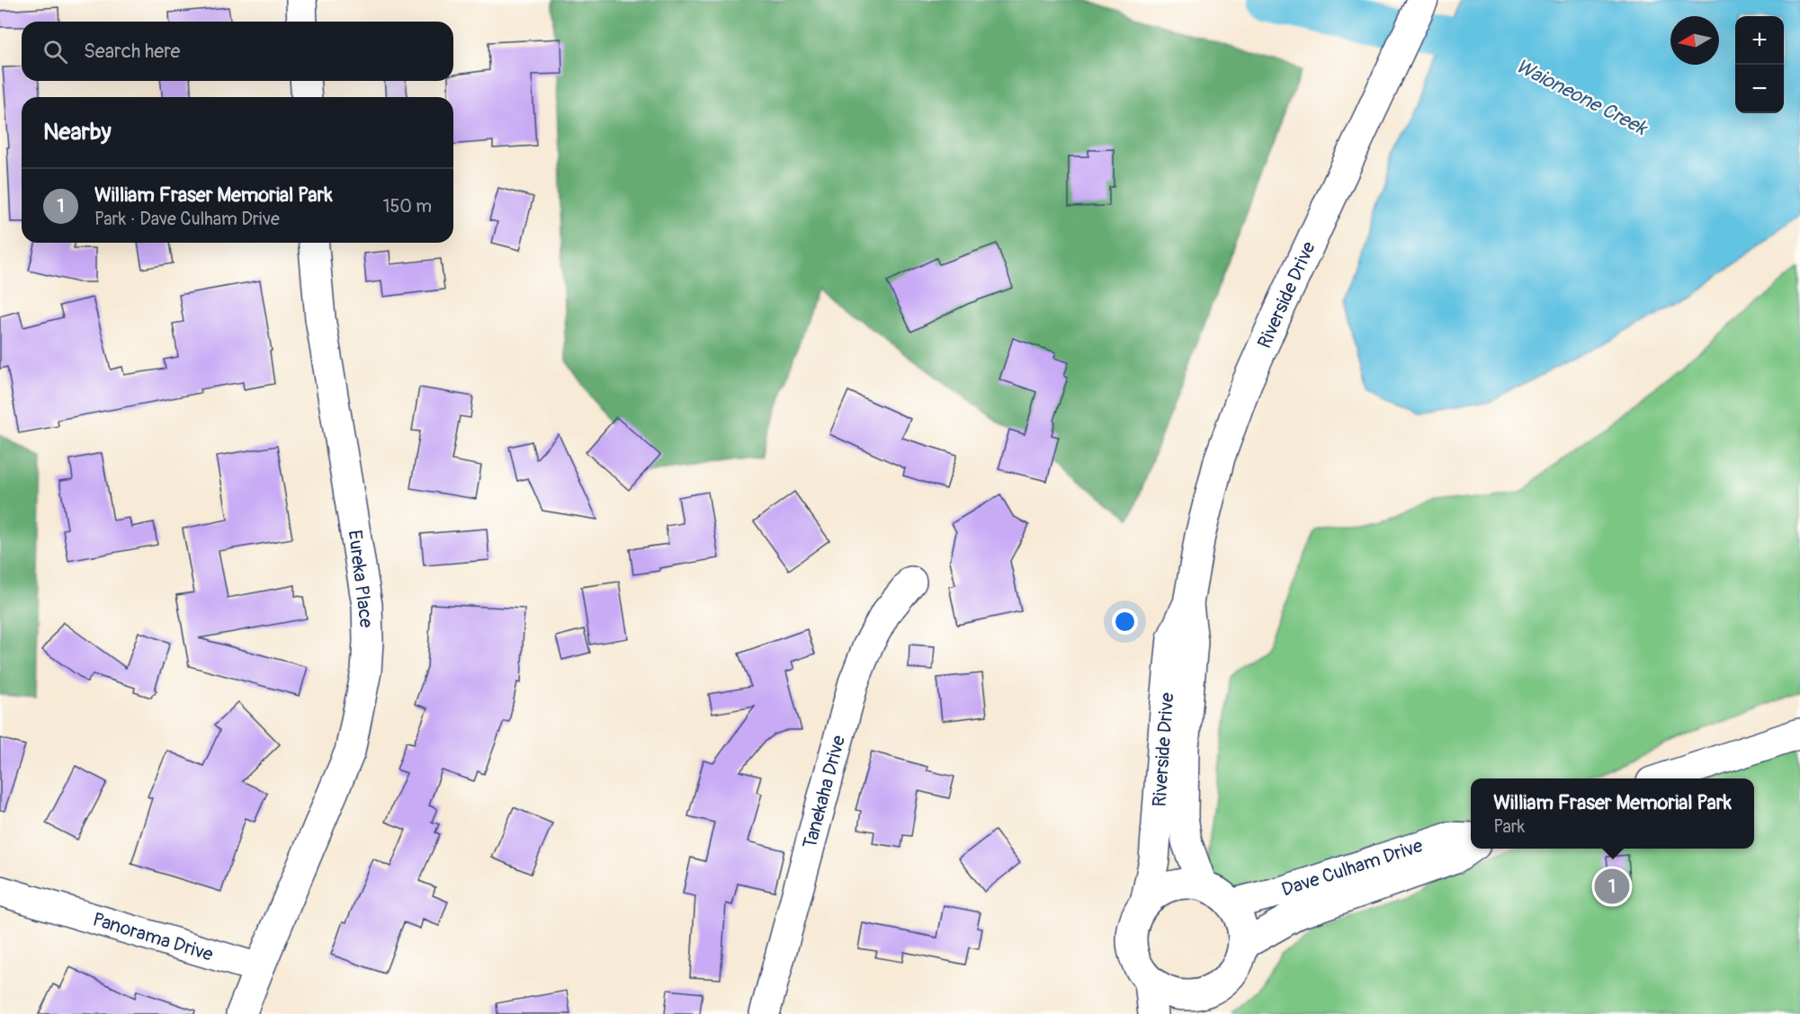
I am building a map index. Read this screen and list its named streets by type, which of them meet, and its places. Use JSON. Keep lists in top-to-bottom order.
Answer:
{
  "streets": {
    "main road": [
      "Riverside Drive",
      "Eureka Place",
      "Tanekaha Drive",
      "Dave Culham Drive",
      "Panorama Drive"
    ]
  },
  "crossings": [
    ["Riverside Drive", "Dave Culham Drive"],
    ["Eureka Place", "Panorama Drive"]
  ],
  "water": ["Waioneone Creek"],
  "north": "left",
  "page": {
    "map_buttons": ["+", "−"],
    "search": "Search here",
    "heading": "Nearby",
    "list": [
      {
        "mark": "1",
        "name": "William Fraser Memorial Park",
        "note": "Park · Dave Culham Drive",
        "value": "150 m"
      }
    ],
    "popup": ["William Fraser Memorial Park", "Park"],
    "pins": "1"
  }
}
